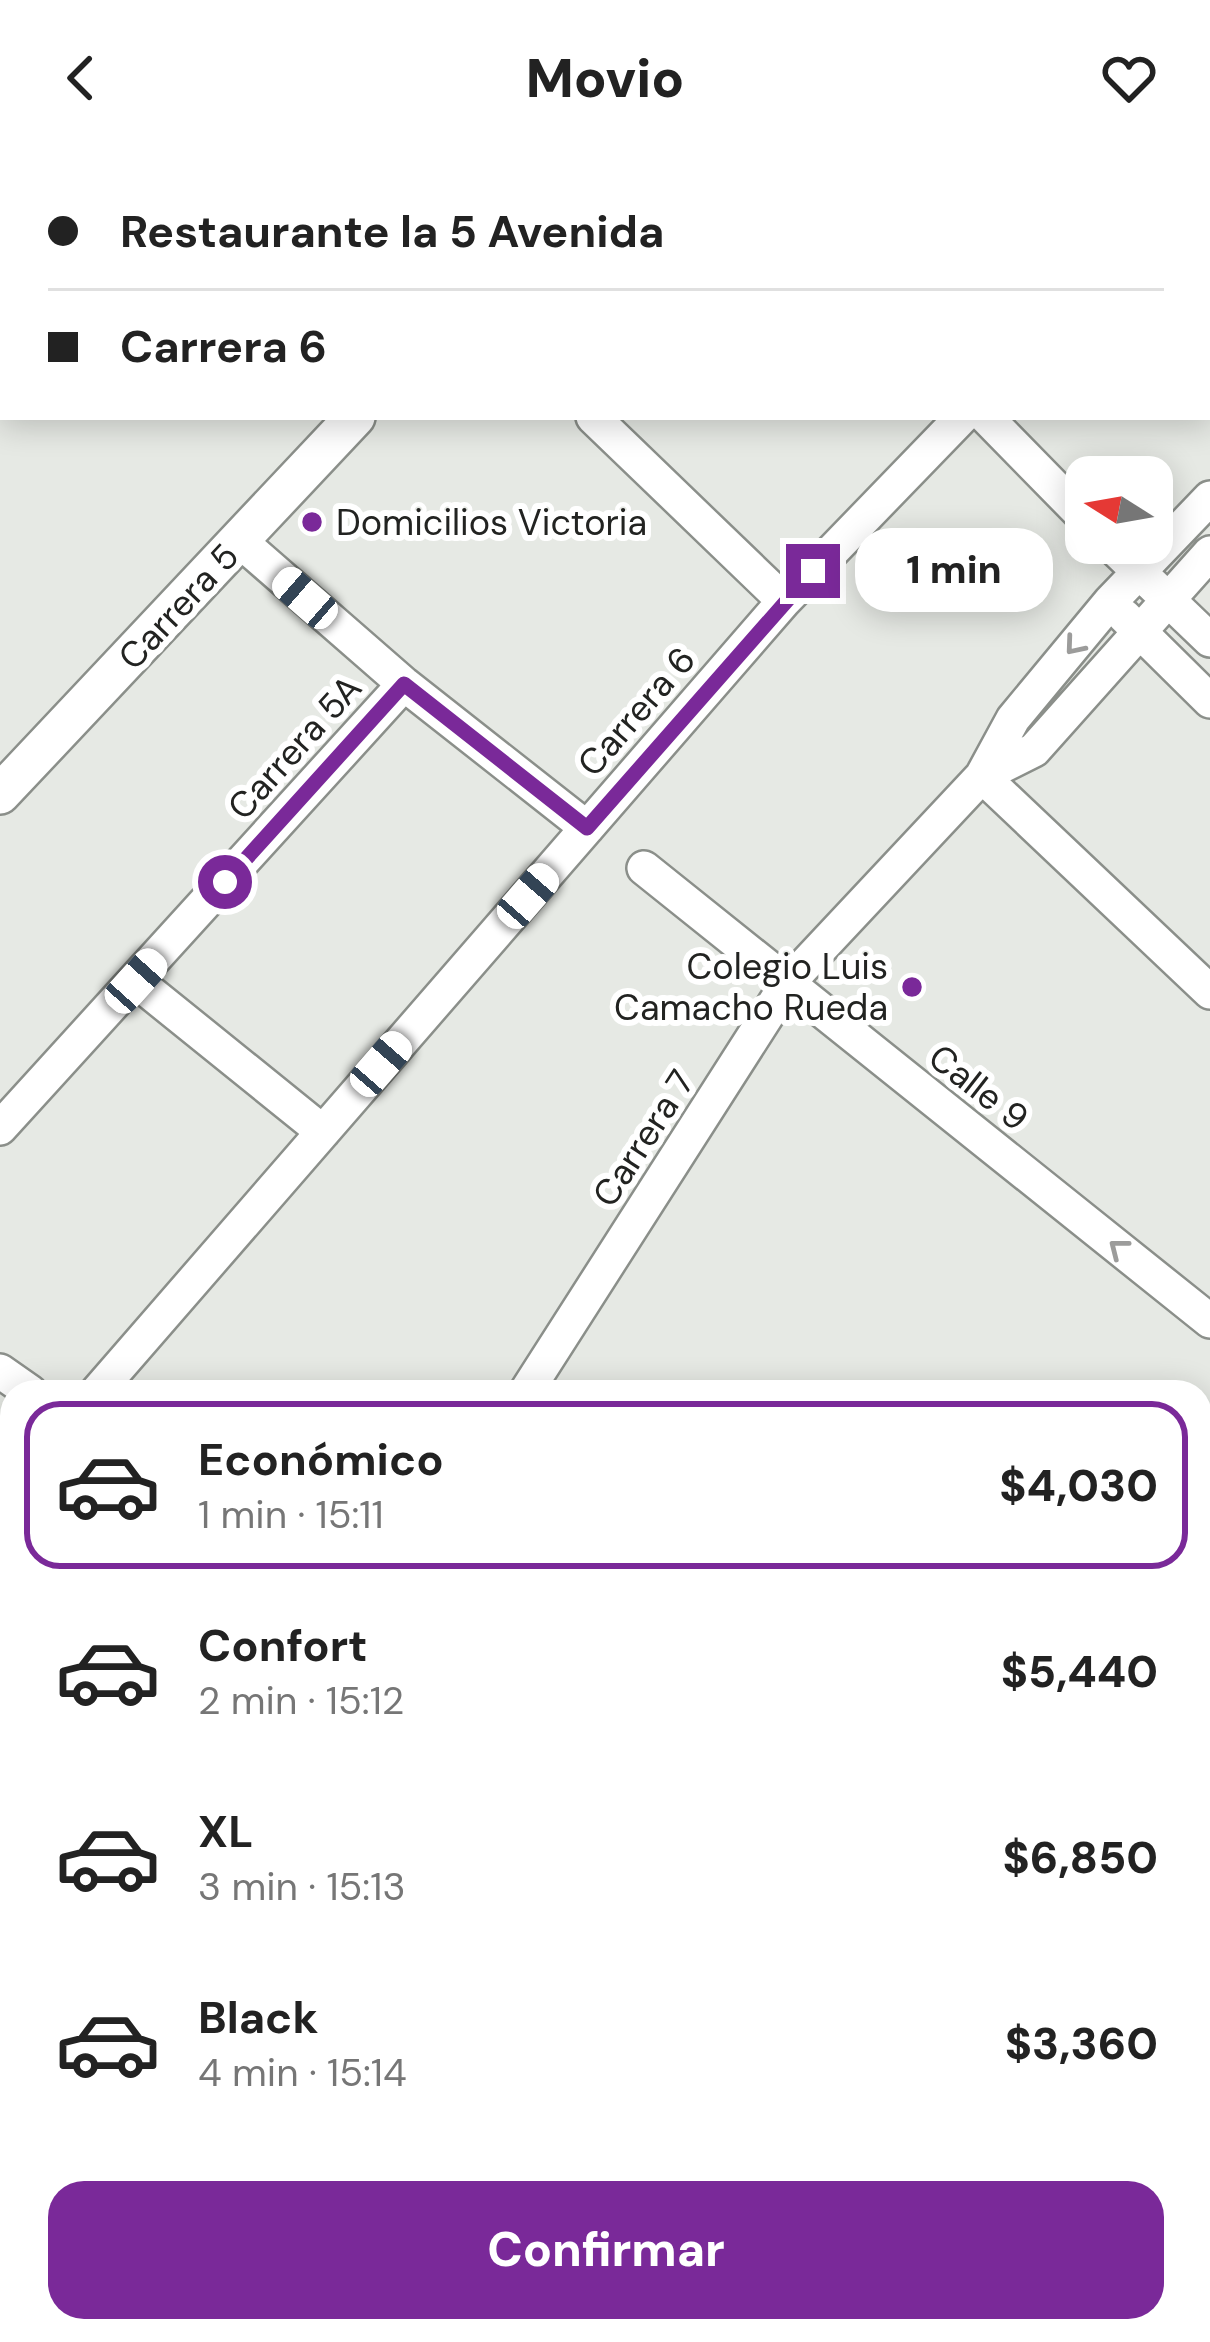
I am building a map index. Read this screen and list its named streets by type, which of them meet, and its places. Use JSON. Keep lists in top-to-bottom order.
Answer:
{
  "streets": {
    "street": [
      "Carrera 5",
      "Carrera 6",
      "Carrera 5A",
      "Calle 9",
      "Carrera 7"
    ]
  },
  "crossings": [
    ["Calle 9", "Carrera 7"]
  ],
  "places": ["Domicilios Victoria", "Colegio Luis Camacho Rueda"],
  "north": "left",
  "page": {
    "header": "Movio",
    "banner": ["Restaurante la 5 Avenida", "Carrera 6"],
    "bubble": "1 min",
    "list": [
      {
        "name": "Económico",
        "note": "1 min · 15:11",
        "value": "$4,030"
      },
      {
        "name": "Confort",
        "note": "2 min · 15:12",
        "value": "$5,440"
      },
      {
        "name": "XL",
        "note": "3 min · 15:13",
        "value": "$6,850"
      },
      {
        "name": "Black",
        "note": "4 min · 15:14",
        "value": "$3,360"
      }
    ],
    "buttons": "Confirmar"
  }
}
